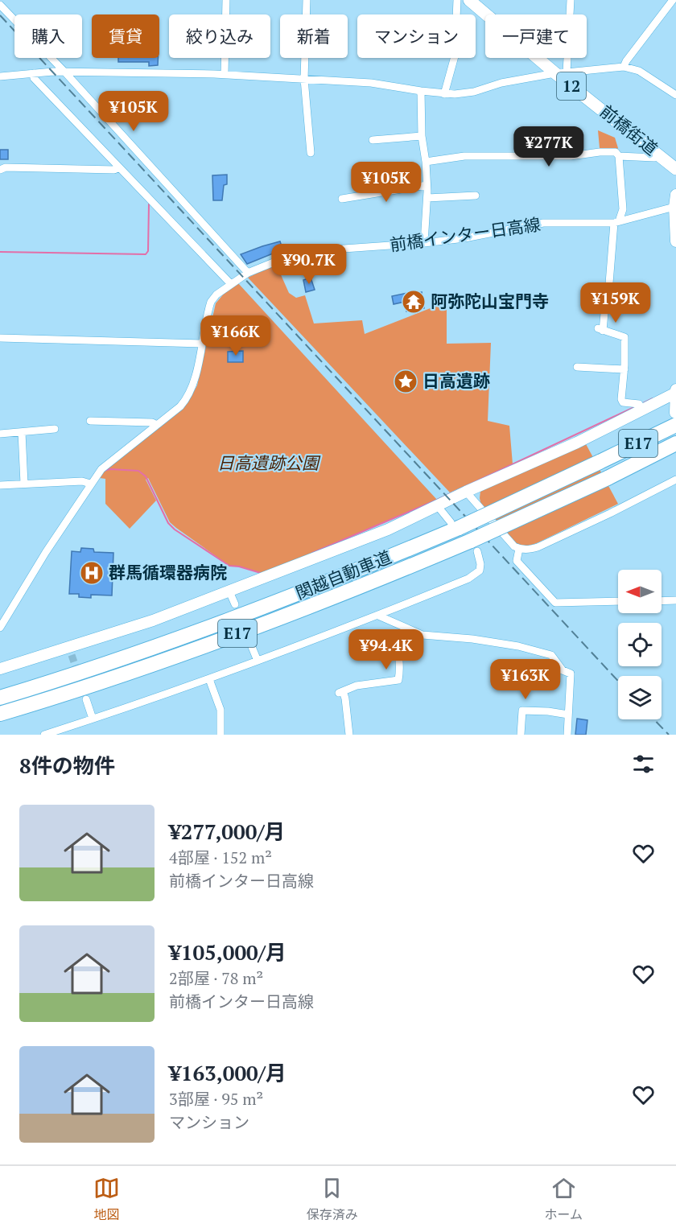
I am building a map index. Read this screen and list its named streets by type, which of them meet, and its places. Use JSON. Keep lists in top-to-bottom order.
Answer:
{
  "streets": {
    "highway": ["E17", "関越自動車道"],
    "main road": ["12", "前橋街道"],
    "street": ["前橋インター日高線"]
  },
  "parks": ["日高遺跡公園"],
  "places": {
    "temple": ["阿弥陀山宝門寺"],
    "place": ["日高遺跡"],
    "hospital": ["群馬循環器病院"]
  },
  "north": "left",
  "page": {
    "chip": [
      "購入",
      "賃貸",
      "絞り込み",
      "新着",
      "マンション",
      "一戸建て"
    ],
    "price": [
      "¥105K",
      "¥277K",
      "¥105K",
      "¥90.7K",
      "¥159K",
      "¥166K",
      "¥94.4K",
      "¥163K"
    ],
    "heading": "8件の物件",
    "list": [
      {
        "name": "¥277,000/月",
        "note": "4部屋 · 152 m² · 前橋インター日高線"
      },
      {
        "name": "¥105,000/月",
        "note": "2部屋 · 78 m² · 前橋インター日高線"
      },
      {
        "name": "¥163,000/月",
        "note": "3部屋 · 95 m² · マンション"
      }
    ],
    "tabs": ["地図", "保存済み", "ホーム"]
  }
}
